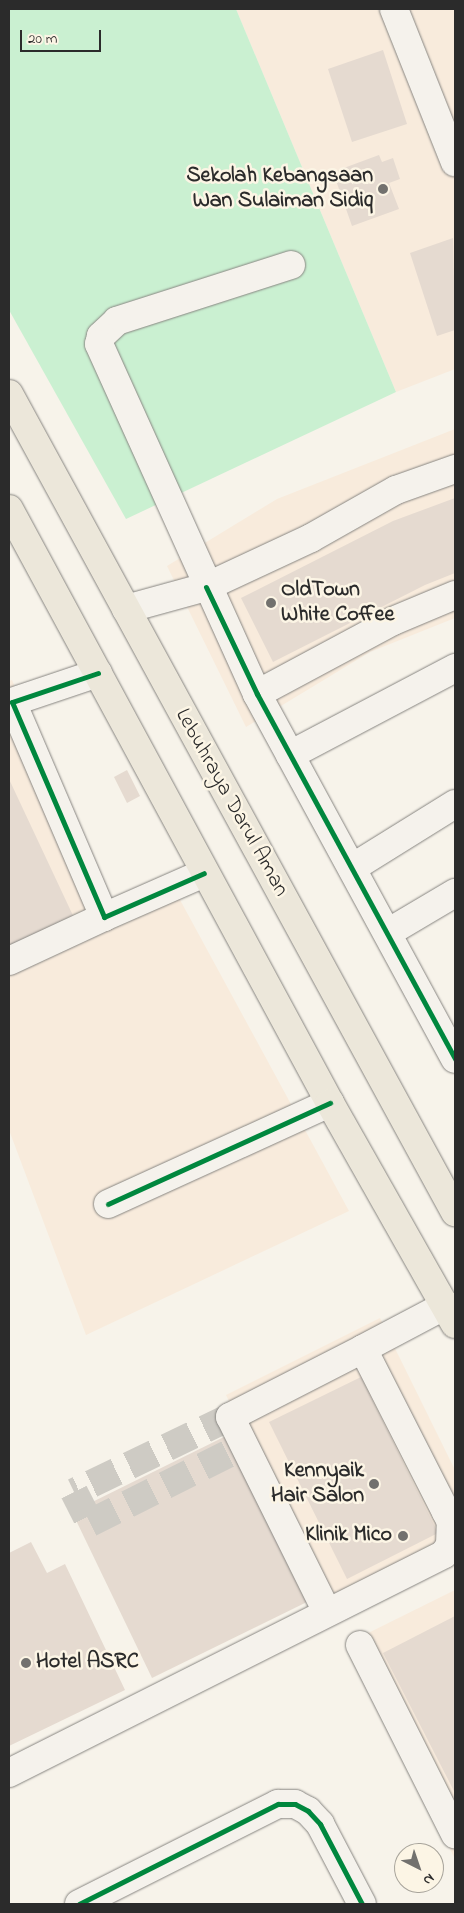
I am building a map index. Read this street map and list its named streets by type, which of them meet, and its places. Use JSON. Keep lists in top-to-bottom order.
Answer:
{
  "streets": {
    "main road": ["Lebuhraya Darul Aman"]
  },
  "places": [
    "Sekolah Kebangsaan Wan Sulaiman Sidiq",
    "OldTown White Coffee",
    "Kennyaik Hair Salon",
    "Klinik Mico",
    "Hotel ASRC"
  ],
  "scale_bar": "20 m",
  "north": "bottom right"
}
